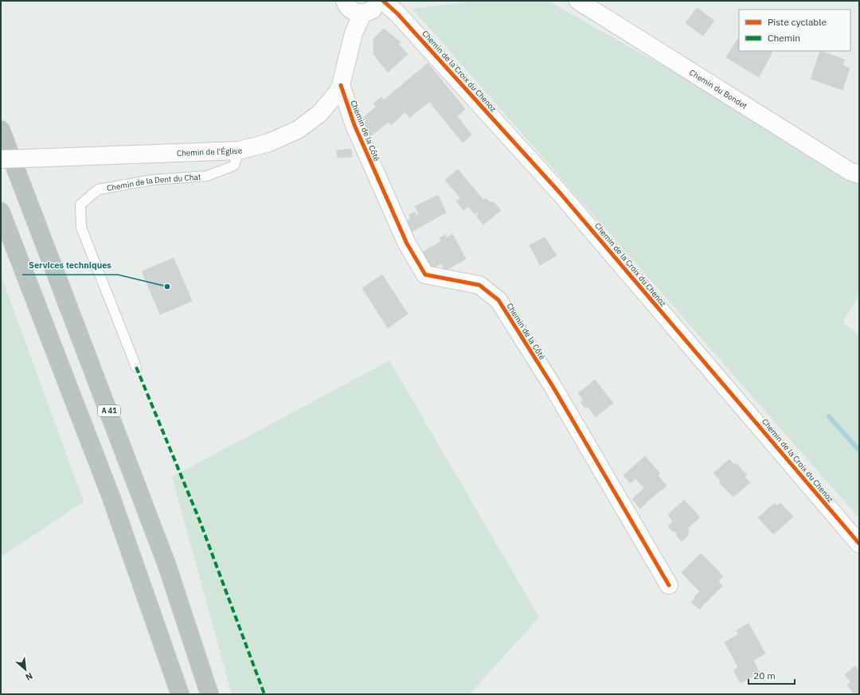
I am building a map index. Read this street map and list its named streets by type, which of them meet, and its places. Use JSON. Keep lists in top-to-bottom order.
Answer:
{
  "streets": {
    "highway": ["A 41"],
    "street": [
      "Chemin de la Croix du Chenoz",
      "Chemin du Bondet",
      "Chemin de la Côté",
      "Chemin de l'Église"
    ],
    "lane": ["Chemin de la Dent du Chat"]
  },
  "crossings": [
    ["Chemin de la Croix du Chenoz", "Chemin de l'Église"],
    ["Chemin de la Côté", "Chemin de l'Église"],
    ["Chemin de l'Église", "Chemin de la Dent du Chat"]
  ],
  "places": ["Services techniques"],
  "legend": ["Piste cyclable", "Chemin"],
  "scale_bar": "20 m",
  "north": "bottom right"
}
